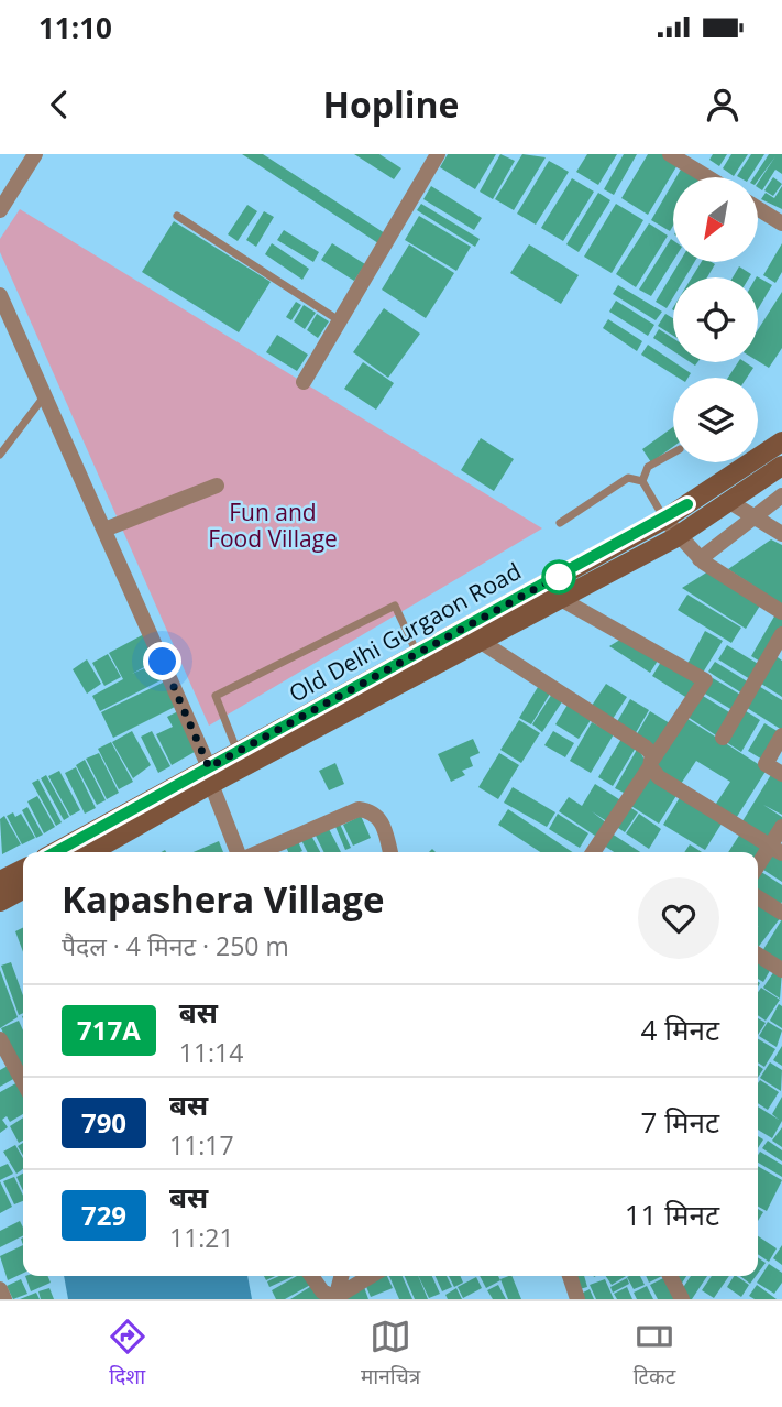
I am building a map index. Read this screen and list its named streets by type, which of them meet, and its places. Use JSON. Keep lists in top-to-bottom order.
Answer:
{
  "streets": {
    "main road": ["Old Delhi Gurgaon Road"]
  },
  "parks": ["Fun and Food Village"],
  "lines": ["bus line 717A"],
  "north": "bottom left",
  "page": {
    "status": "11:10",
    "header": "Hopline",
    "heading": ["Kapashera Village", "पैदल · 4 मिनट · 250 m"],
    "list": [
      {
        "mark": "717A",
        "name": "बस",
        "note": "11:14",
        "value": "4 मिनट"
      },
      {
        "mark": "790",
        "name": "बस",
        "note": "11:17",
        "value": "7 मिनट"
      },
      {
        "mark": "729",
        "name": "बस",
        "note": "11:21",
        "value": "11 मिनट"
      }
    ],
    "tabs": ["दिशा", "मानचित्र", "टिकट"]
  }
}
